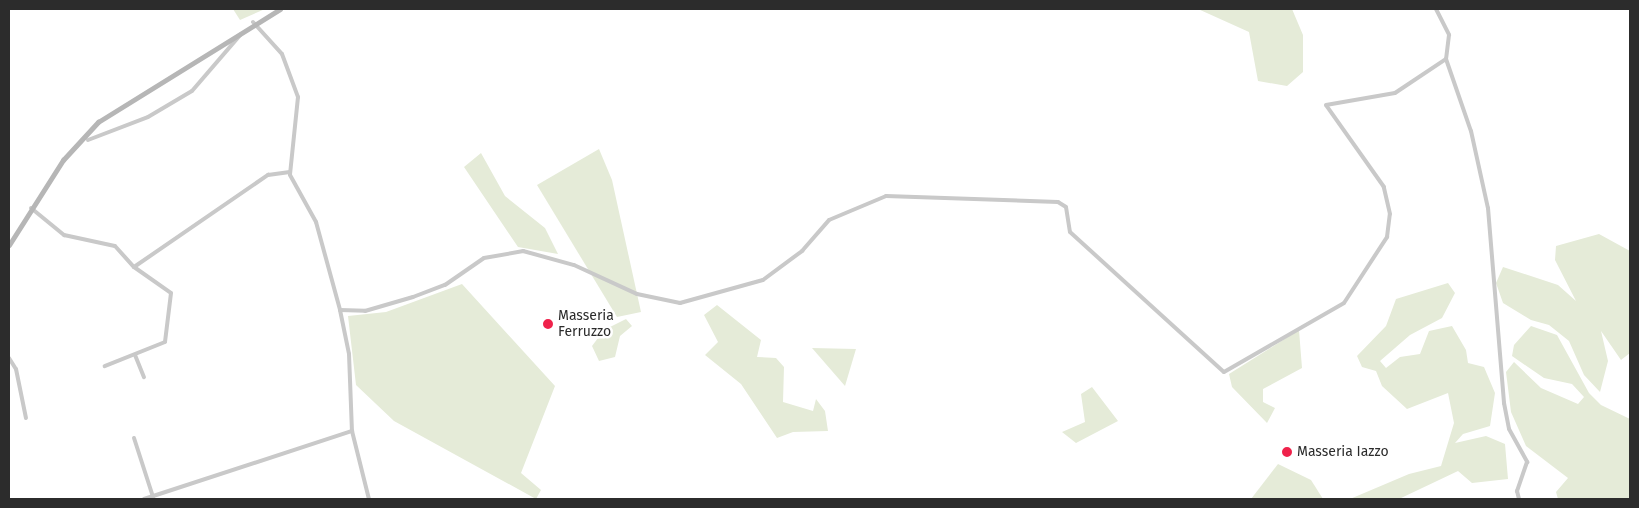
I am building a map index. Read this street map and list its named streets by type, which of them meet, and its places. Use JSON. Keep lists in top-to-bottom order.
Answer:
{
  "places": ["Masseria Ferruzzo", "Masseria Iazzo"]
}
